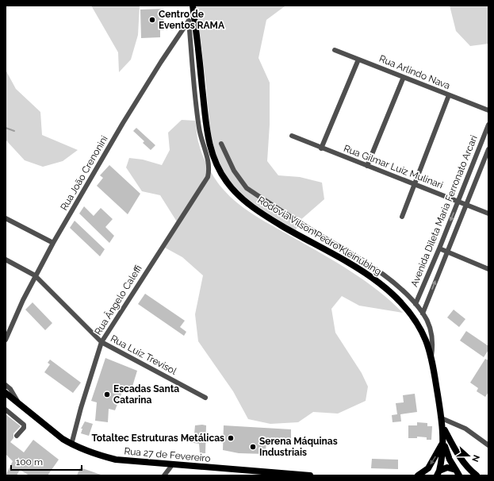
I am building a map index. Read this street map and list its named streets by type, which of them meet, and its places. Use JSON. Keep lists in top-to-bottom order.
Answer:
{
  "streets": {
    "main road": ["Rodovia Vilson Pedro Kleinübing", "Rua 27 de Fevereiro"],
    "street": [
      "Rua Arlindo Nava",
      "Rua Gilmar Luiz Mulinari",
      "Rua João Crenonini",
      "Avenida Dileta Maria Ferronato Arcari",
      "Rua Ângelo Caleffi",
      "Rua Luiz Trevisol"
    ]
  },
  "crossings": [
    ["Rua Gilmar Luiz Mulinari", "Avenida Dileta Maria Ferronato Arcari"],
    ["Rua João Crenonini", "Rodovia Vilson Pedro Kleinübing"],
    ["Rua João Crenonini", "Rua Ângelo Caleffi"],
    ["Rua João Crenonini", "Rua Luiz Trevisol"],
    ["Rua Ângelo Caleffi", "Rua Luiz Trevisol"],
    ["Rua Ângelo Caleffi", "Rua 27 de Fevereiro"]
  ],
  "places": [
    "Centro de Eventos RAMA",
    "Escadas Santa Catarina",
    "Totaltec Estruturas Metálicas",
    "Serena Máquinas Industriais"
  ],
  "scale_bar": "100 m",
  "north": "right"
}
